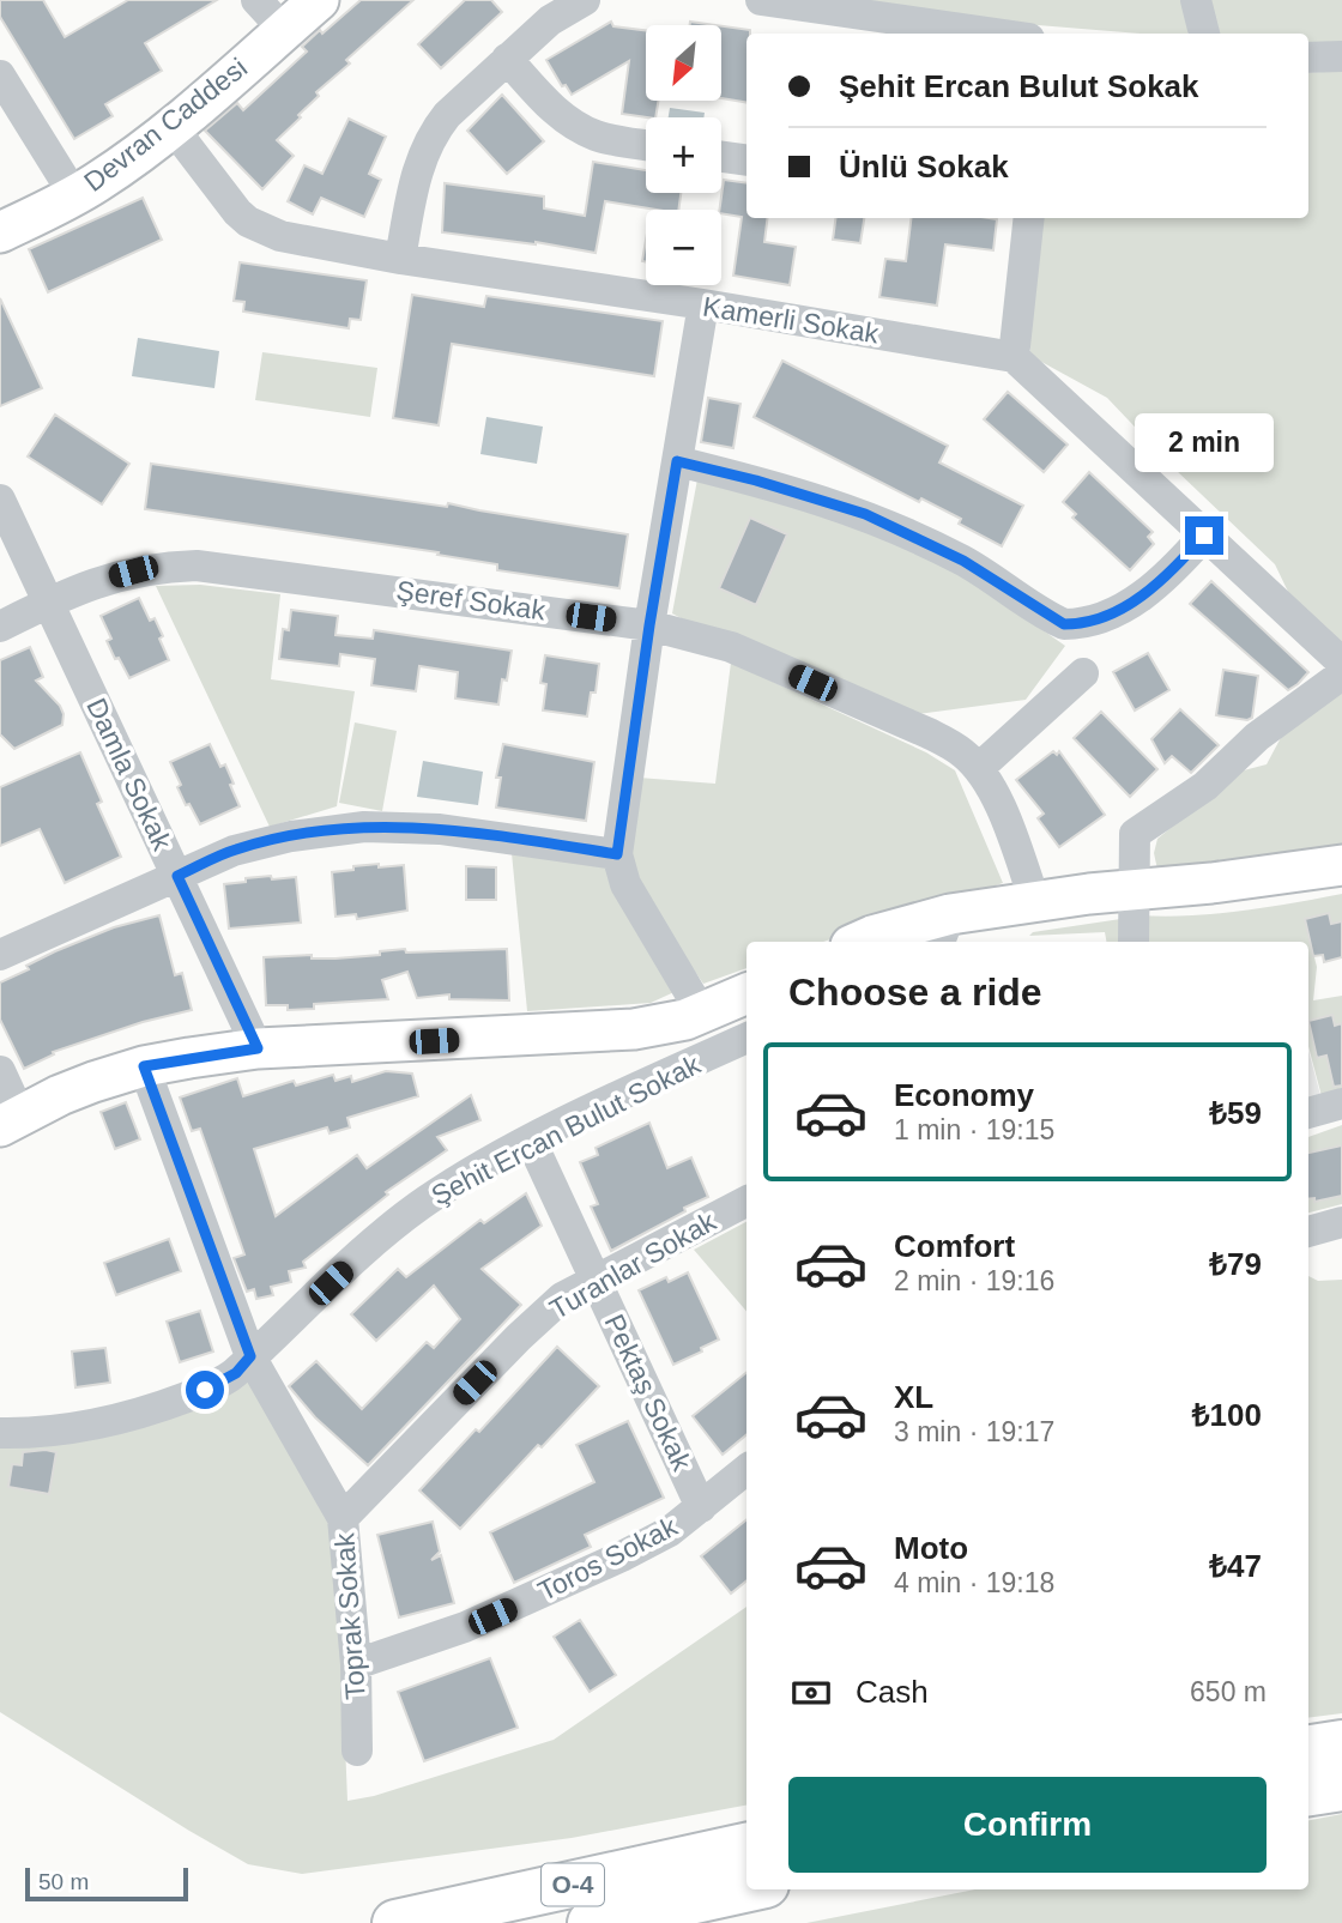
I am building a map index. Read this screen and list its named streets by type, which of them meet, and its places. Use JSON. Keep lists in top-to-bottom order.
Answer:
{
  "streets": {
    "highway": ["O-4"],
    "main road": ["Devran Caddesi"],
    "street": [
      "Kamerli Sokak",
      "Şeref Sokak",
      "Damla Sokak",
      "Şehit Ercan Bulut Sokak",
      "Turanlar Sokak",
      "Pektaş Sokak",
      "Toros Sokak",
      "Toprak Sokak"
    ]
  },
  "crossings": [
    ["Devran Caddesi", "Kamerli Sokak"],
    ["Şeref Sokak", "Damla Sokak"],
    ["Şehit Ercan Bulut Sokak", "Pektaş Sokak"],
    ["Şehit Ercan Bulut Sokak", "Toprak Sokak"],
    ["Turanlar Sokak", "Pektaş Sokak"],
    ["Turanlar Sokak", "Toprak Sokak"],
    ["Pektaş Sokak", "Toros Sokak"],
    ["Toros Sokak", "Toprak Sokak"]
  ],
  "scale_bar": "50 m",
  "north": "bottom left",
  "page": {
    "map_buttons": ["+", "−"],
    "banner": ["Şehit Ercan Bulut Sokak", "Ünlü Sokak"],
    "bubble": "2 min",
    "heading": "Choose a ride",
    "list": [
      {
        "name": "Economy",
        "note": "1 min · 19:15",
        "value": "₺59"
      },
      {
        "name": "Comfort",
        "note": "2 min · 19:16",
        "value": "₺79"
      },
      {
        "name": "XL",
        "note": "3 min · 19:17",
        "value": "₺100"
      },
      {
        "name": "Moto",
        "note": "4 min · 19:18",
        "value": "₺47"
      }
    ],
    "pay": ["Cash", "650 m"],
    "buttons": "Confirm",
    "scale": "50 m"
  }
}
